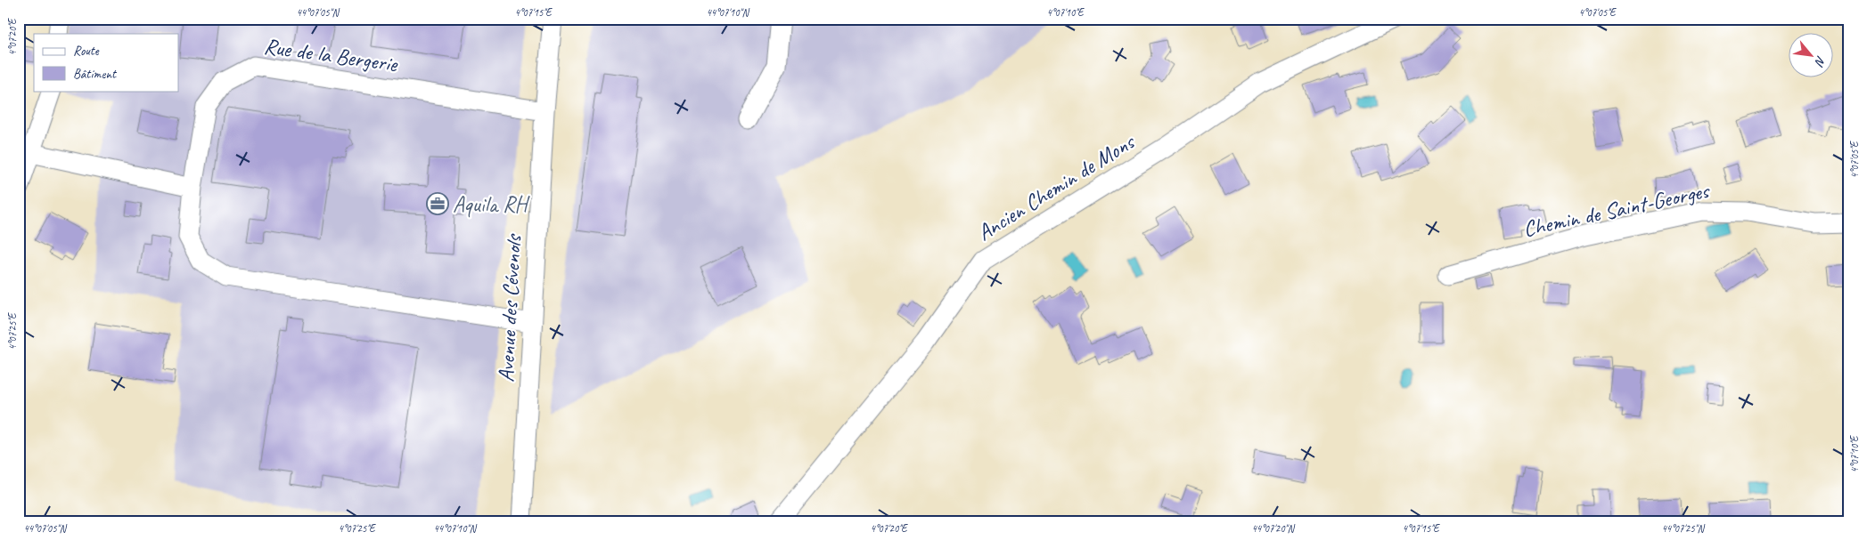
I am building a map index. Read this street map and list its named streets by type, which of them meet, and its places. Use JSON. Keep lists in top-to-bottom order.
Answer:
{
  "streets": {
    "street": [
      "Rue de la Bergerie",
      "Ancien Chemin de Mons",
      "Chemin de Saint-Georges",
      "Avenue des Cévenols"
    ]
  },
  "crossings": [
    ["Rue de la Bergerie", "Avenue des Cévenols"]
  ],
  "places": {
    "office": ["Aquila RH"]
  },
  "legend": ["Route", "Bâtiment"],
  "north": "bottom right",
  "coordinates": [
    "44°07'05\"N",
    "4°07'15\"E",
    "44°07'10\"N",
    "4°07'10\"E",
    "4°07'05\"E",
    "4°07'20\"E",
    "4°07'25\"E",
    "44°07'20\"N",
    "44°07'25\"N"
  ]
}
